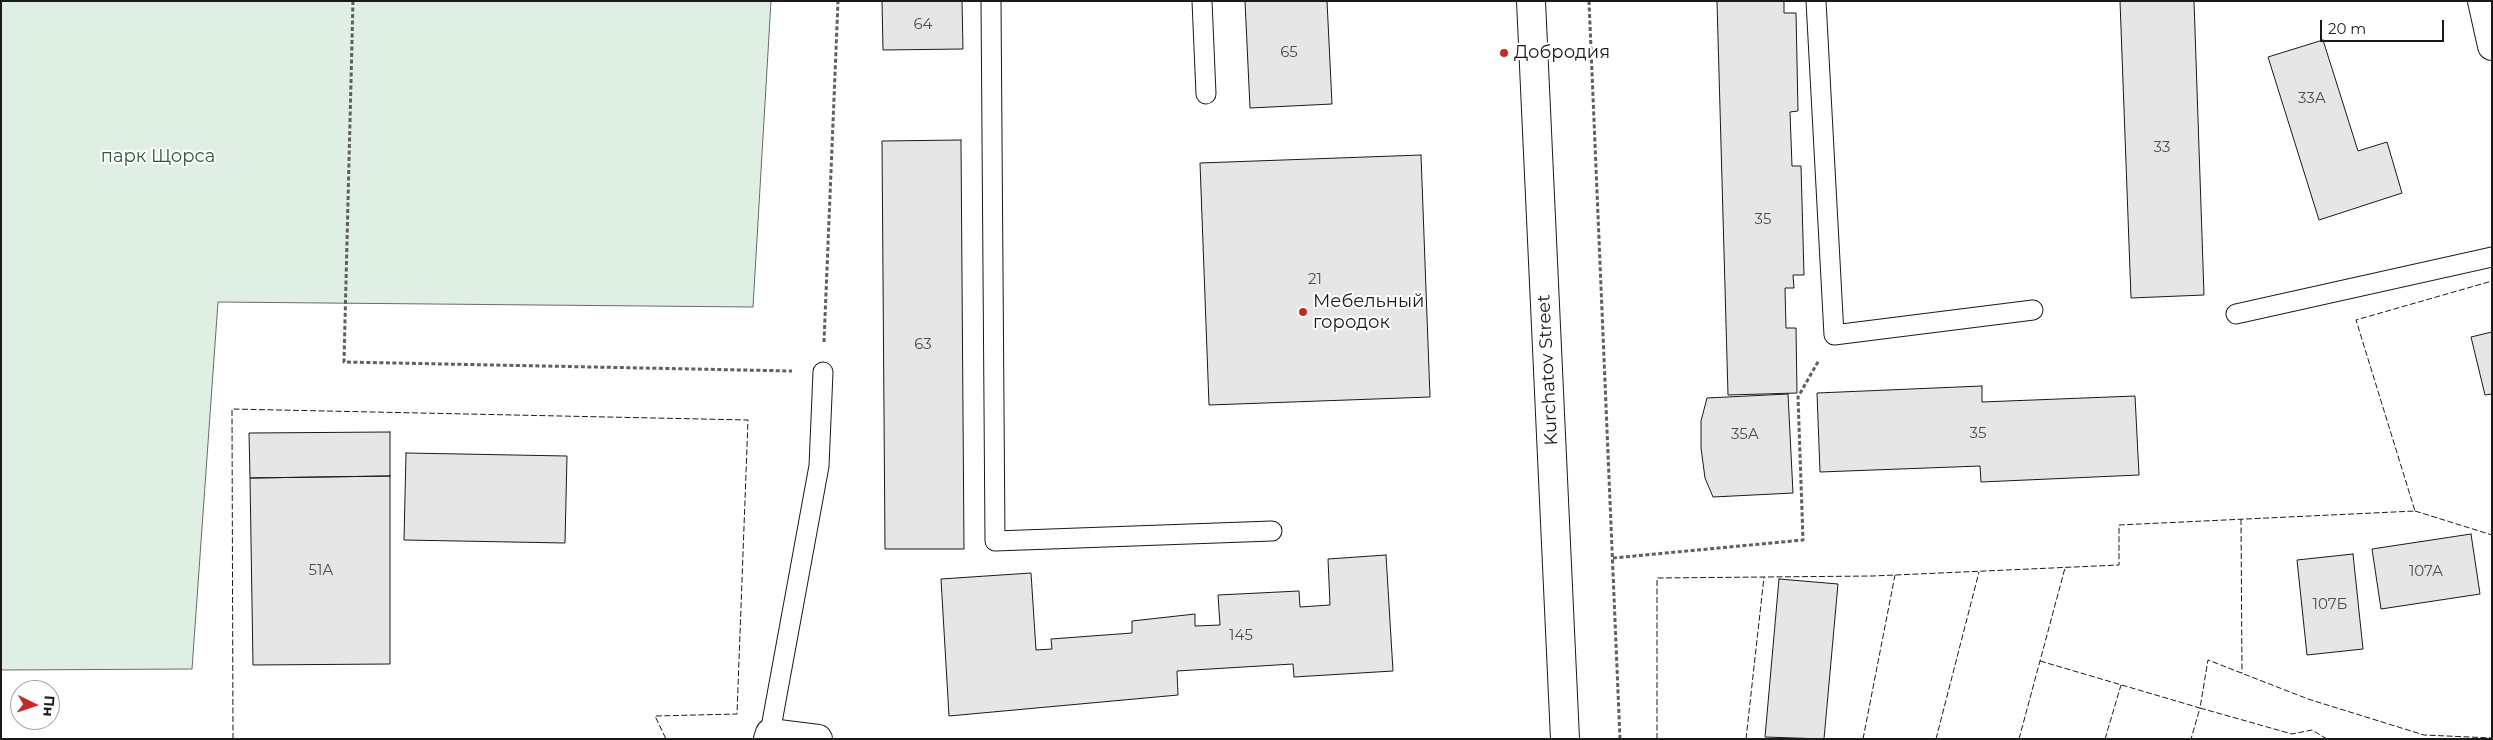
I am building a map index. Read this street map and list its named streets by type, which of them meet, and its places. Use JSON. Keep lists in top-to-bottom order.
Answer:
{
  "streets": {
    "main road": ["Kurchatov Street"]
  },
  "parks": ["парк Щорса"],
  "places": ["Добродия", "Мебельный городок"],
  "house_numbers": [
    "64",
    "65",
    "33А",
    "33",
    "35",
    "21",
    "63",
    "35",
    "35А",
    "51А",
    "107А",
    "107Б",
    "145"
  ],
  "scale_bar": "20 m",
  "north": "right"
}
